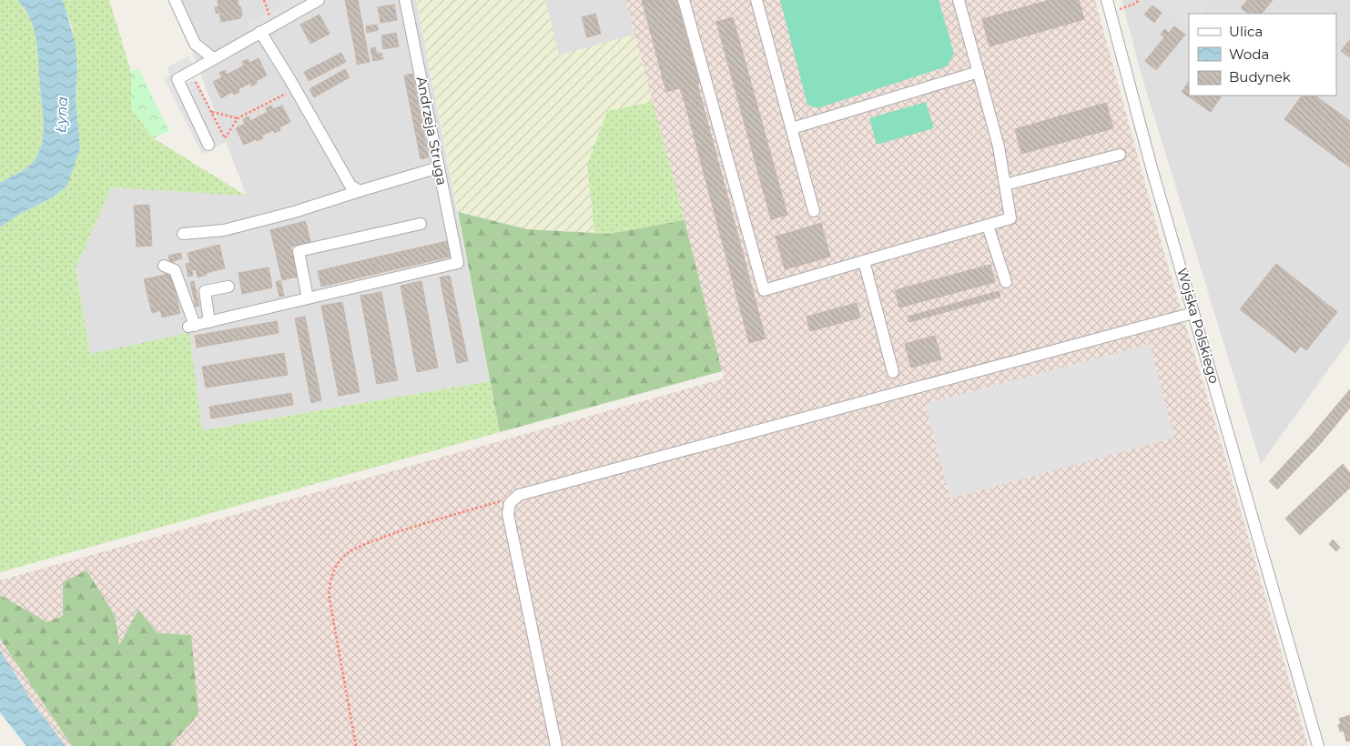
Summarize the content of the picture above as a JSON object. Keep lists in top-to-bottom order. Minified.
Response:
{"streets":{"street":["Andrzeja Struga","Wojska Polskiego"]},"water":["Łyna"],"legend":["Ulica","Woda","Budynek"]}
